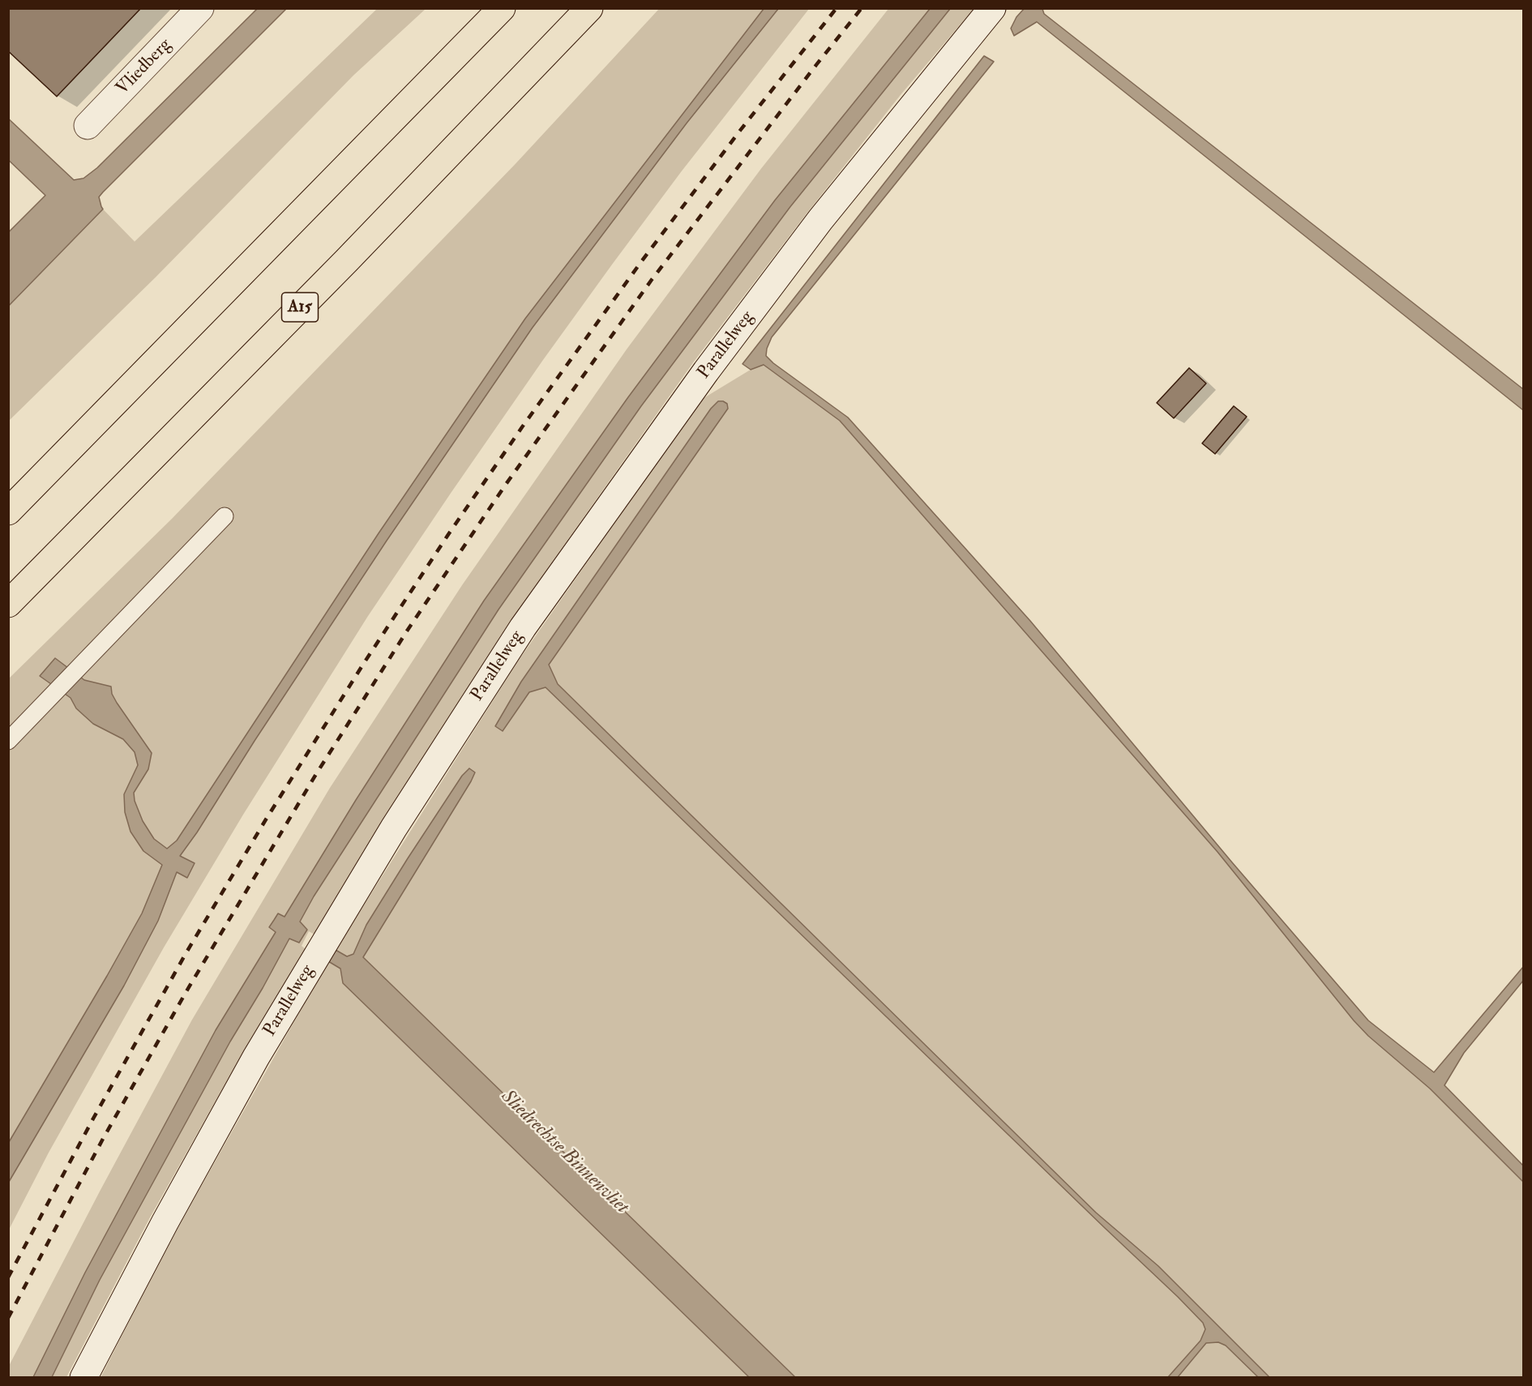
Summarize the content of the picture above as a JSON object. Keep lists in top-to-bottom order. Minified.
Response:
{"streets":{"highway":["A15"],"street":["Vliedberg","Parallelweg"]},"water":["Sliedrechtse Binnenvliet"]}
